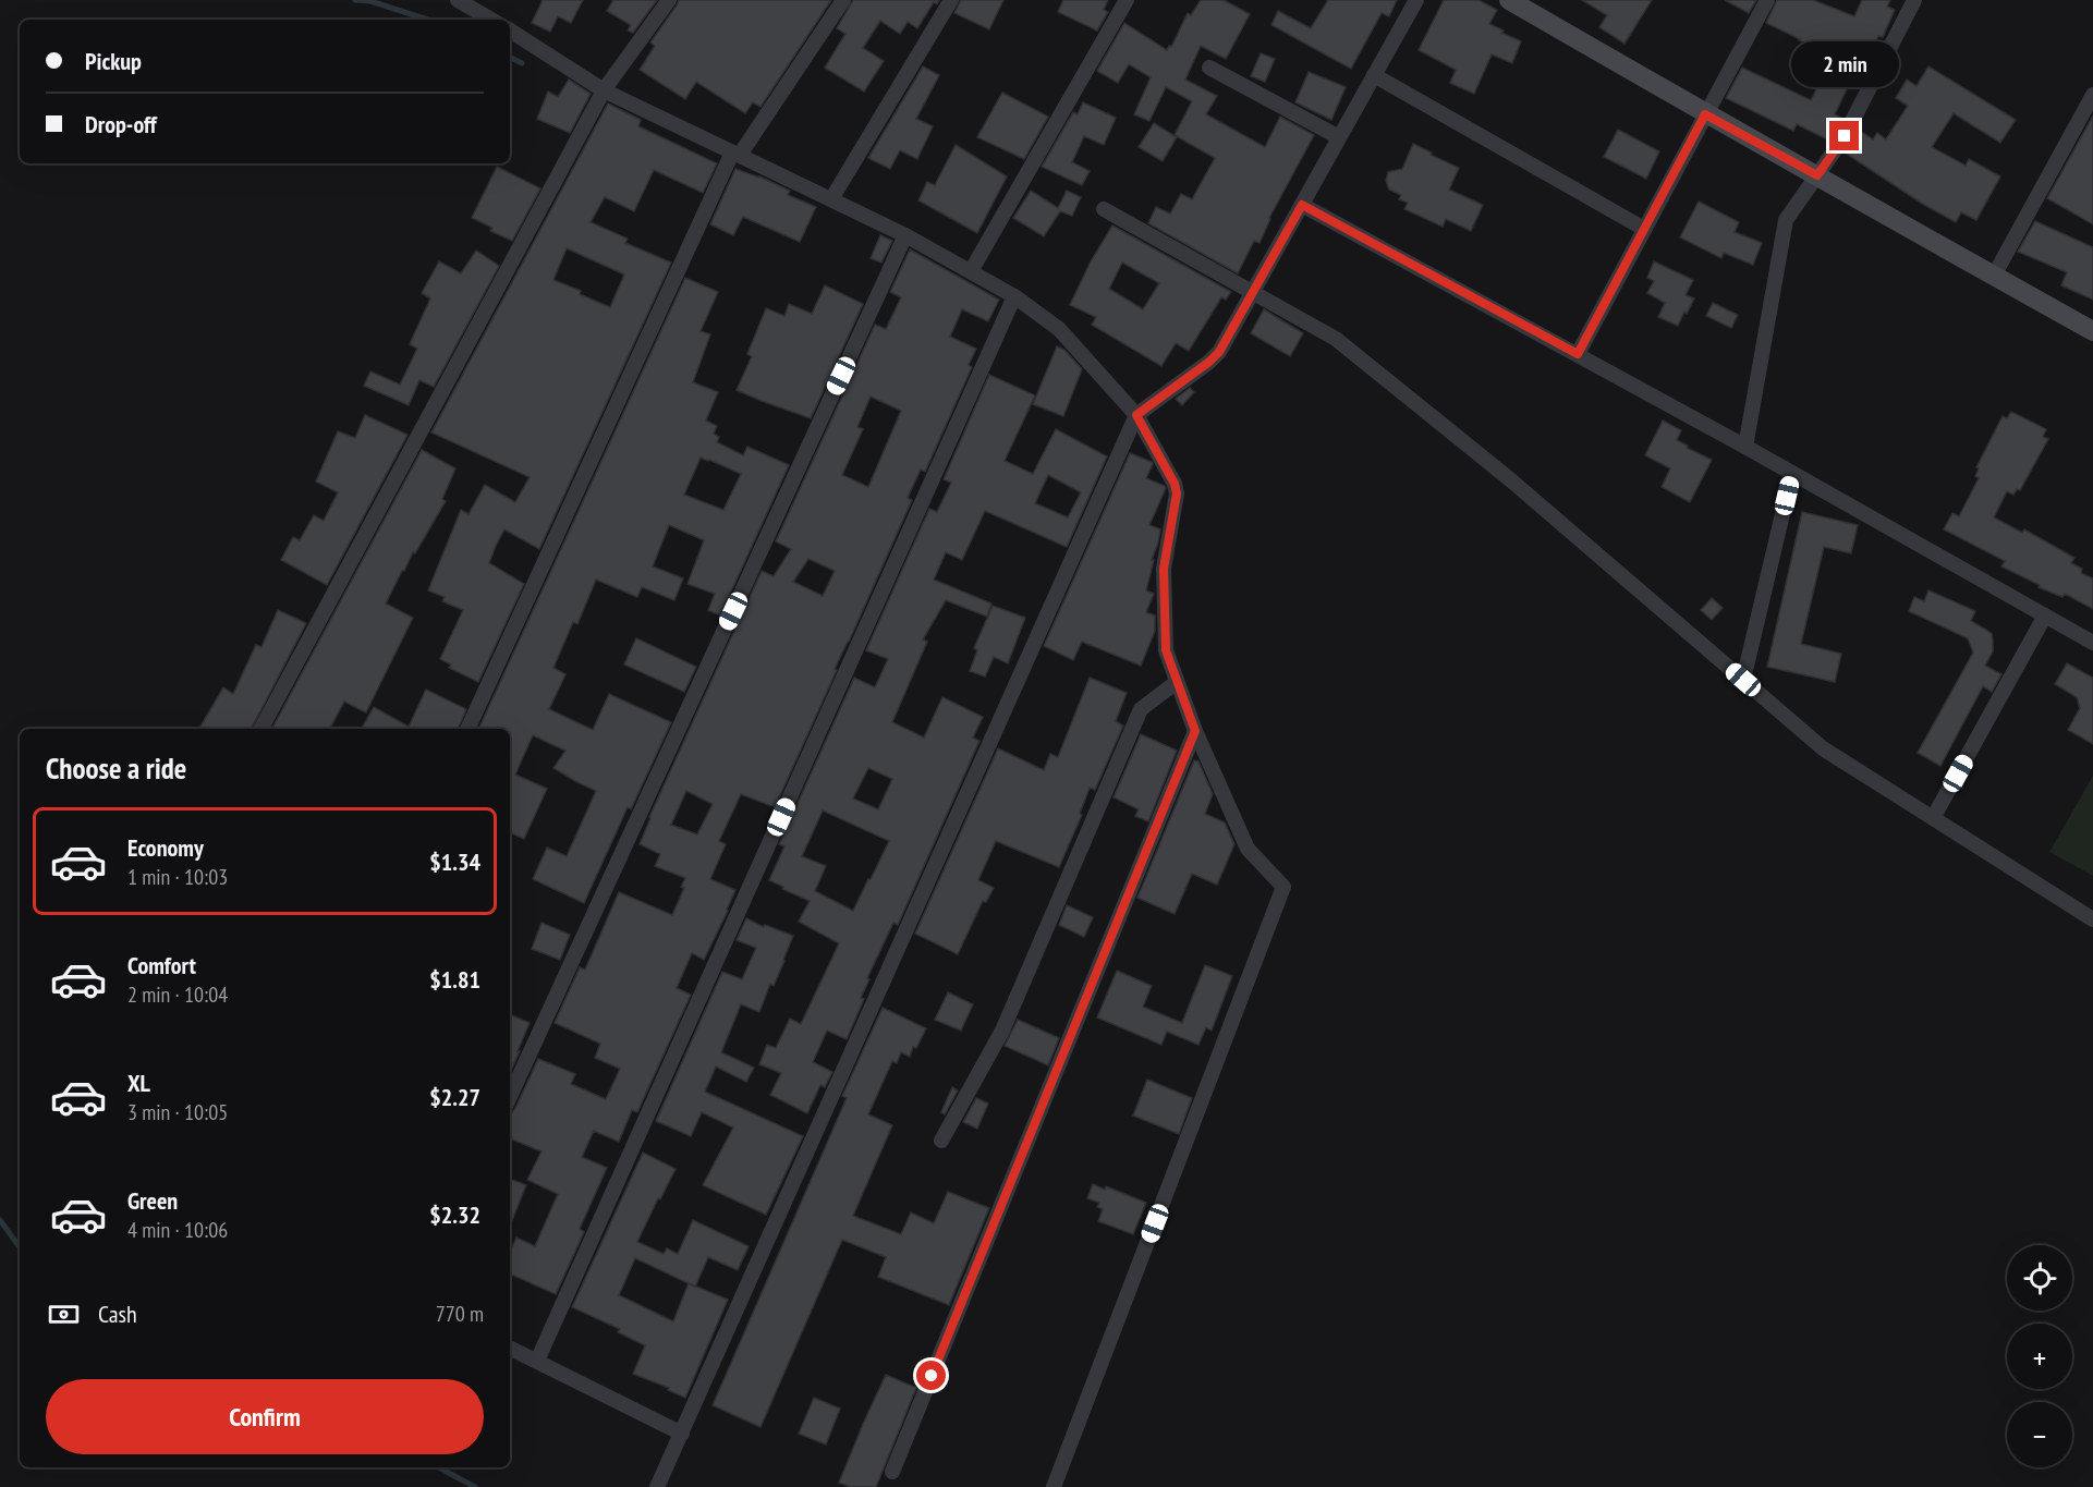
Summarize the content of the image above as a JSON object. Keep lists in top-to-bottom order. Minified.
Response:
{"page":{"banner":["Pickup","Drop-off"],"bubble":"2 min","heading":"Choose a ride","list":[{"name":"Economy","note":"1 min · 10:03","value":"$1.34"},{"name":"Comfort","note":"2 min · 10:04","value":"$1.81"},{"name":"XL","note":"3 min · 10:05","value":"$2.27"},{"name":"Green","note":"4 min · 10:06","value":"$2.32"}],"map_buttons":["+","−"],"pay":["Cash","770 m"],"buttons":"Confirm"}}
